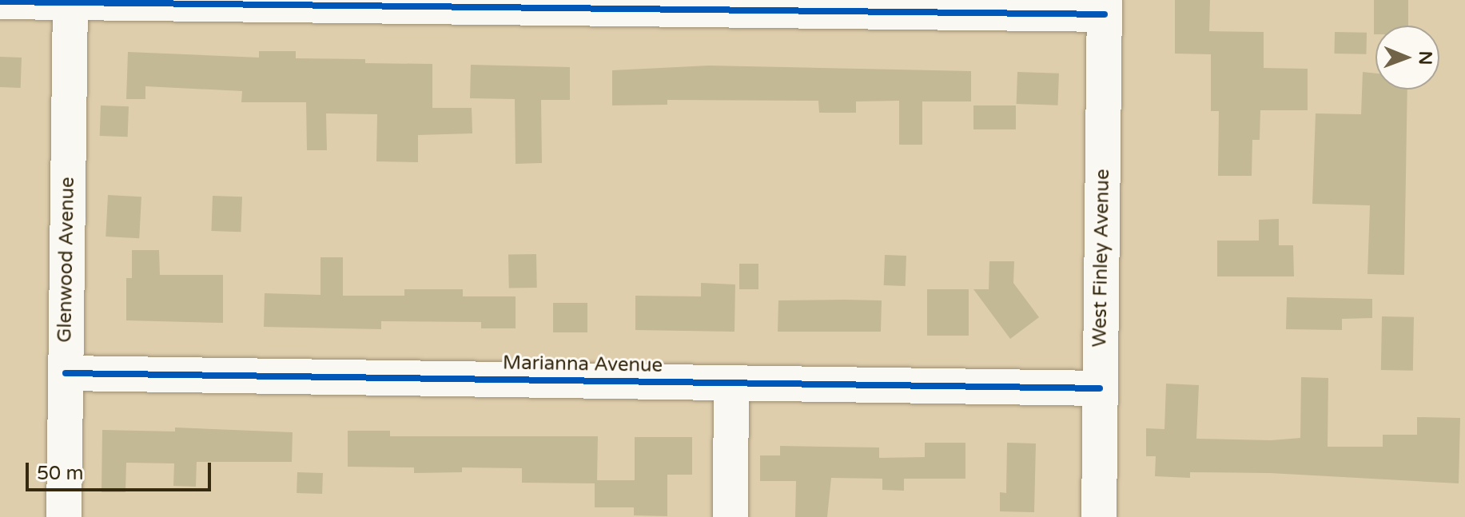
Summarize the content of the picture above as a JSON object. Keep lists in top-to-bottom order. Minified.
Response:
{"streets":{"street":["West Finley Avenue","Glenwood Avenue","Marianna Avenue"]},"crossings":[["West Finley Avenue","Marianna Avenue"],["Glenwood Avenue","Marianna Avenue"]],"scale_bar":"50 m","north":"right"}
